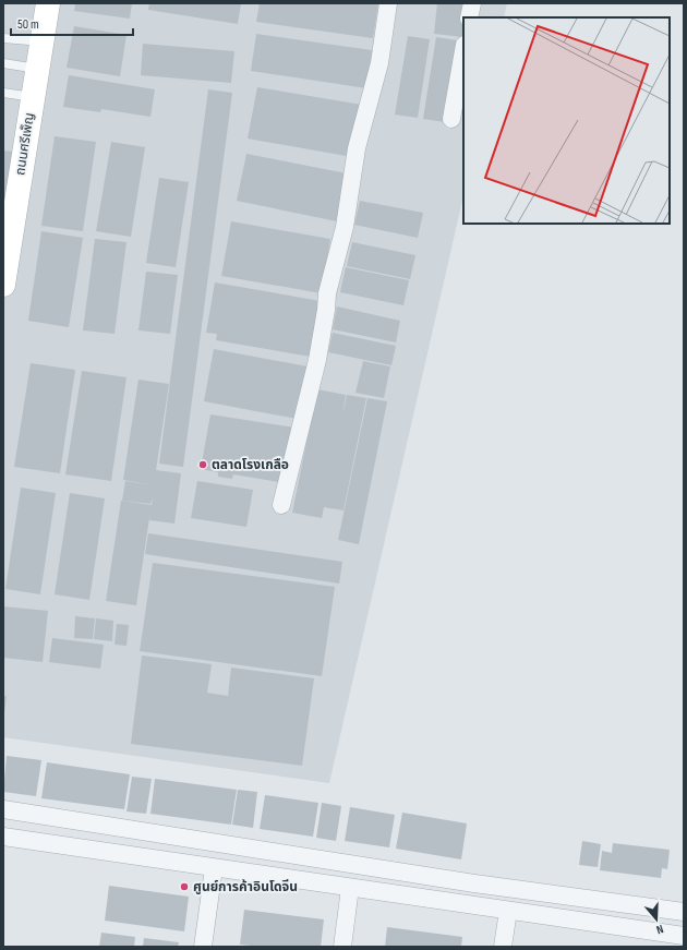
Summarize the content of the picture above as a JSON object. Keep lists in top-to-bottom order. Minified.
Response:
{"streets":{"main road":["ถนนศรีเพ็ญ"]},"places":["ตลาดโรงเกลือ","ศูนย์การค้าอินโดจีน"],"scale_bar":"50 m","north":"bottom"}
